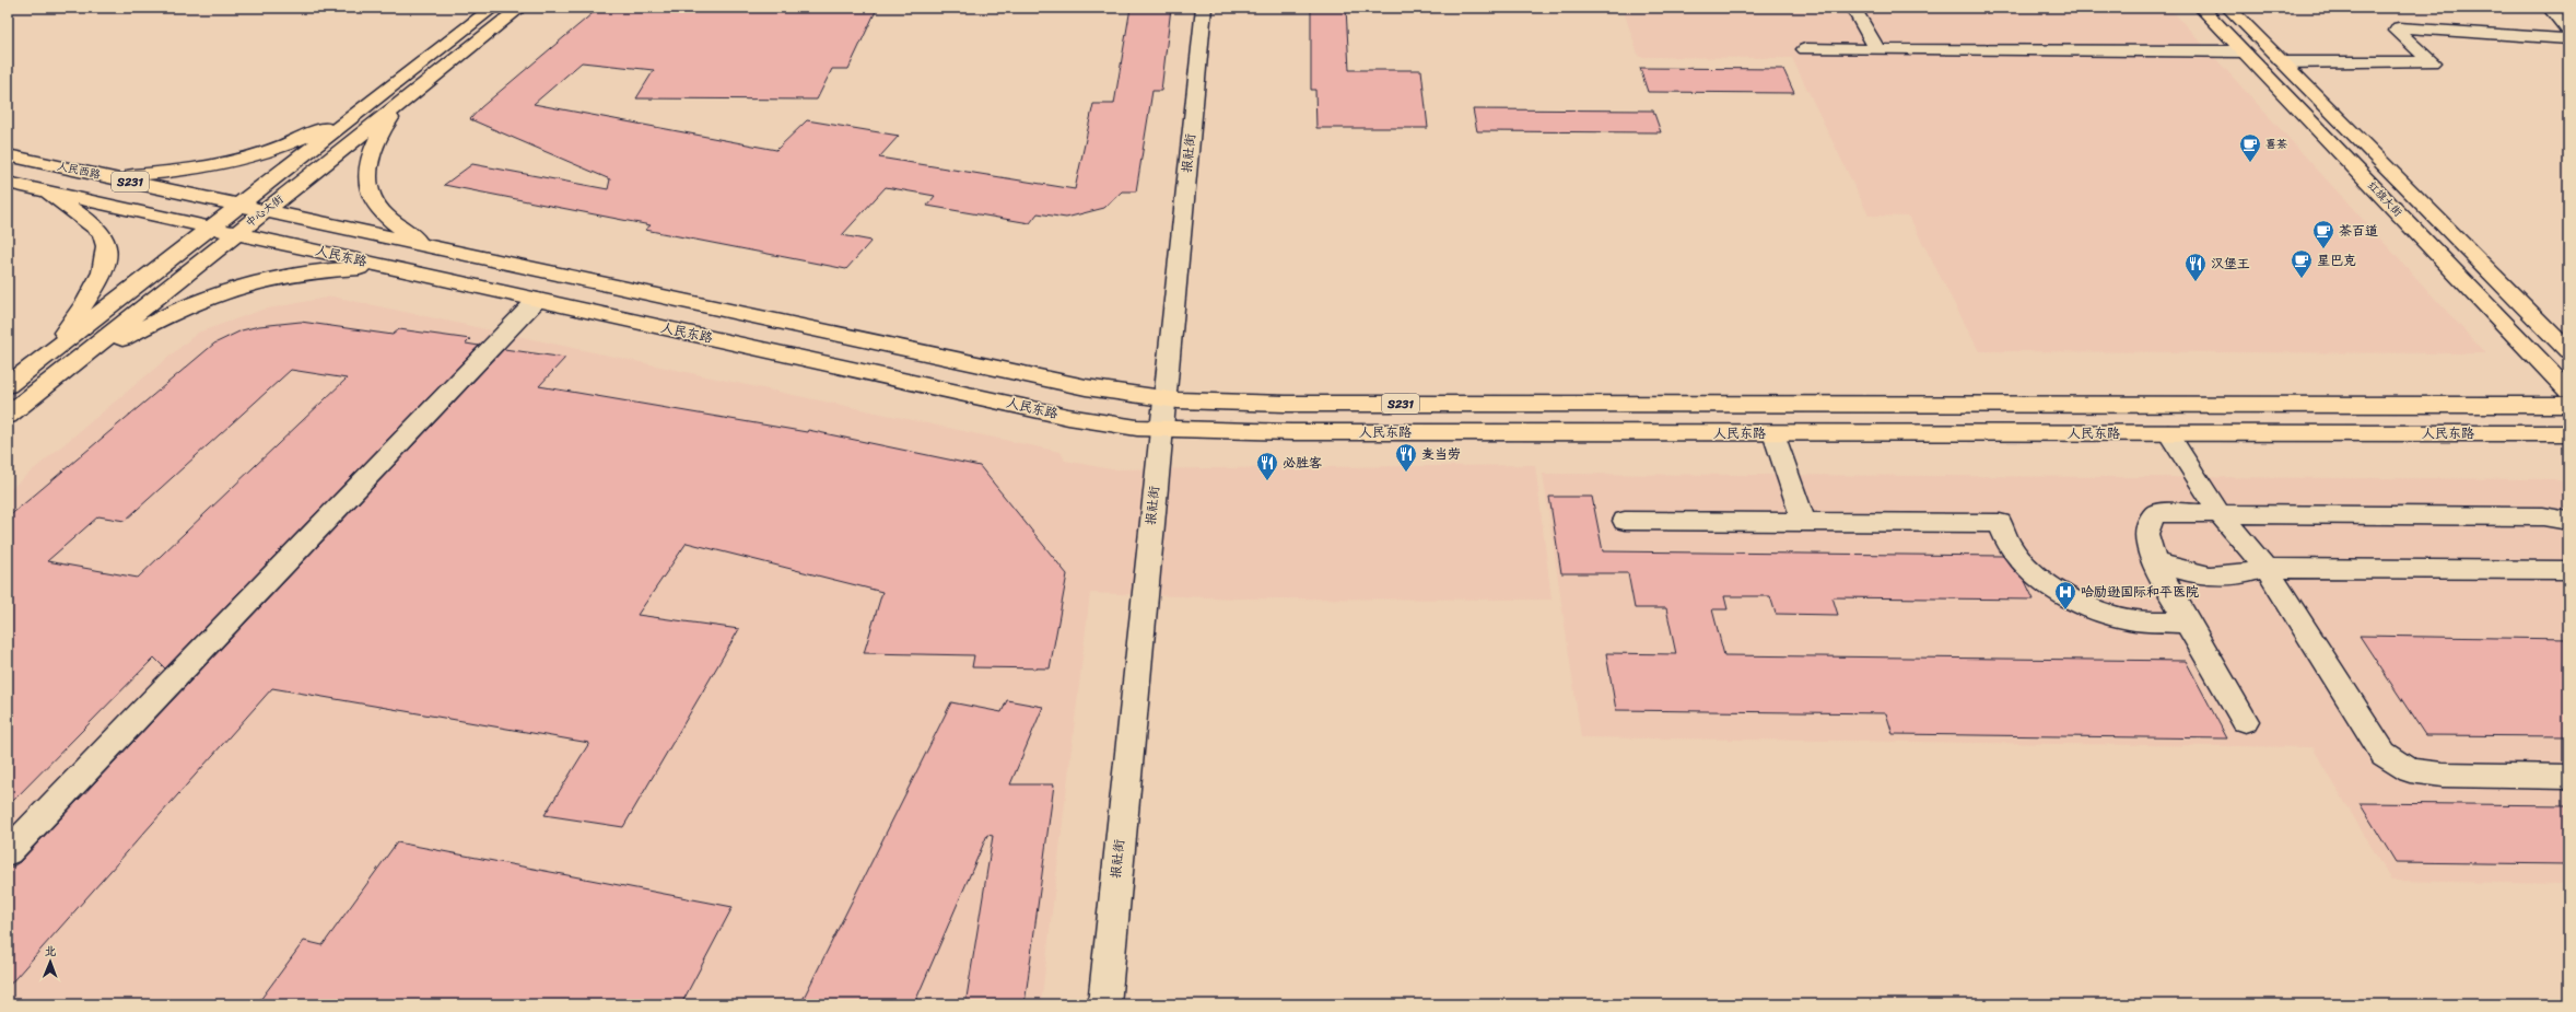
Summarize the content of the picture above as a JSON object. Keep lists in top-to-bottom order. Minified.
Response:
{"streets":{"main road":["人民西路","S231","红旗大街","中心大街","人民东路"],"street":["报社街"]},"crossings":[["报社街","S231"],["报社街","人民东路"],["人民西路","S231"],["人民西路","中心大街"],["S231","中心大街"],["S231","人民东路"],["中心大街","人民东路"]],"places":{"cafe":["喜茶","茶百道","星巴克"],"restaurant":["汉堡王","麦当劳","必胜客"],"hospital":["哈励逊国际和平医院"]},"north":"top"}
